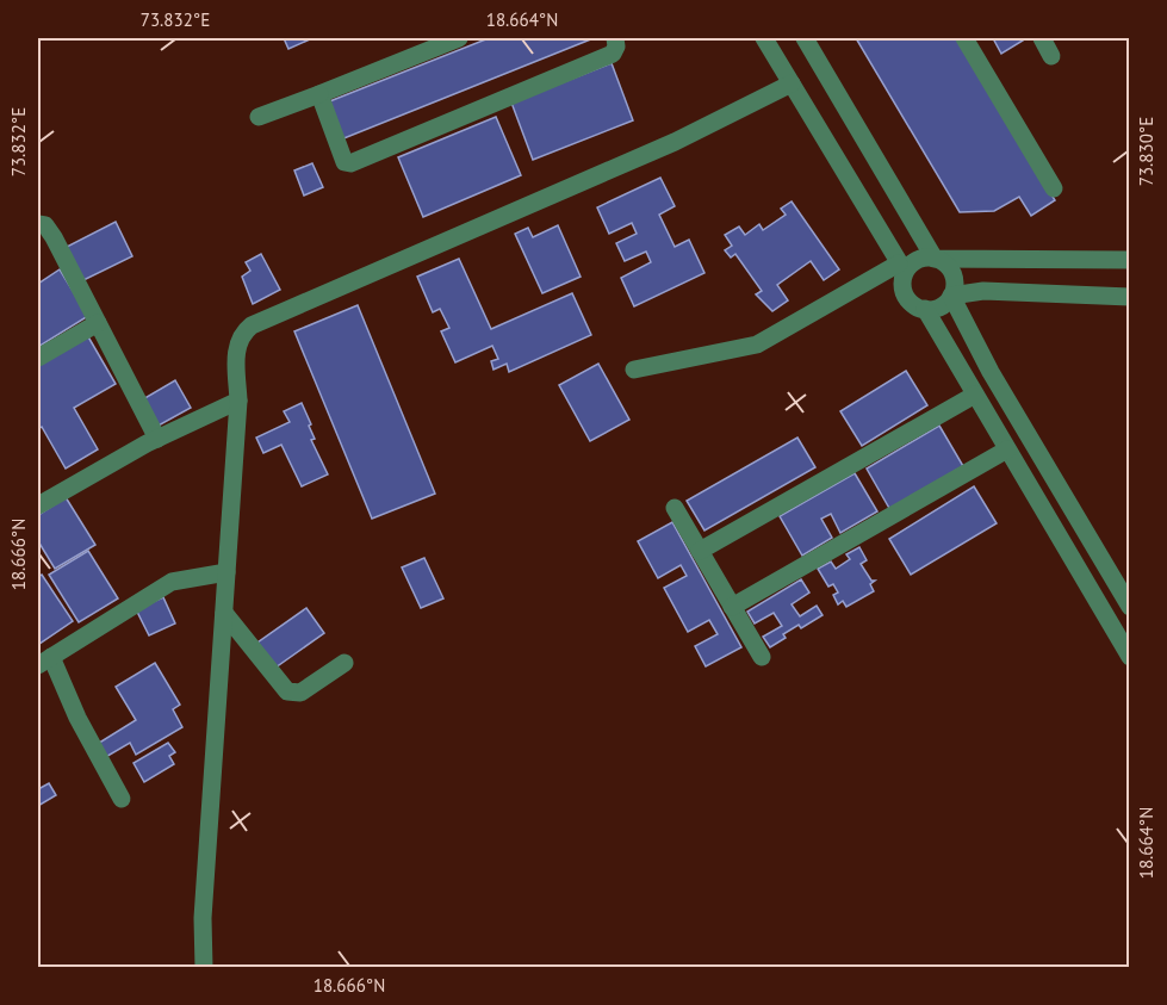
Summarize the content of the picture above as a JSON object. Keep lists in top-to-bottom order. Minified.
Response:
{"coordinates":["73.832°E","18.664°N","73.830°E","18.666°N"]}
